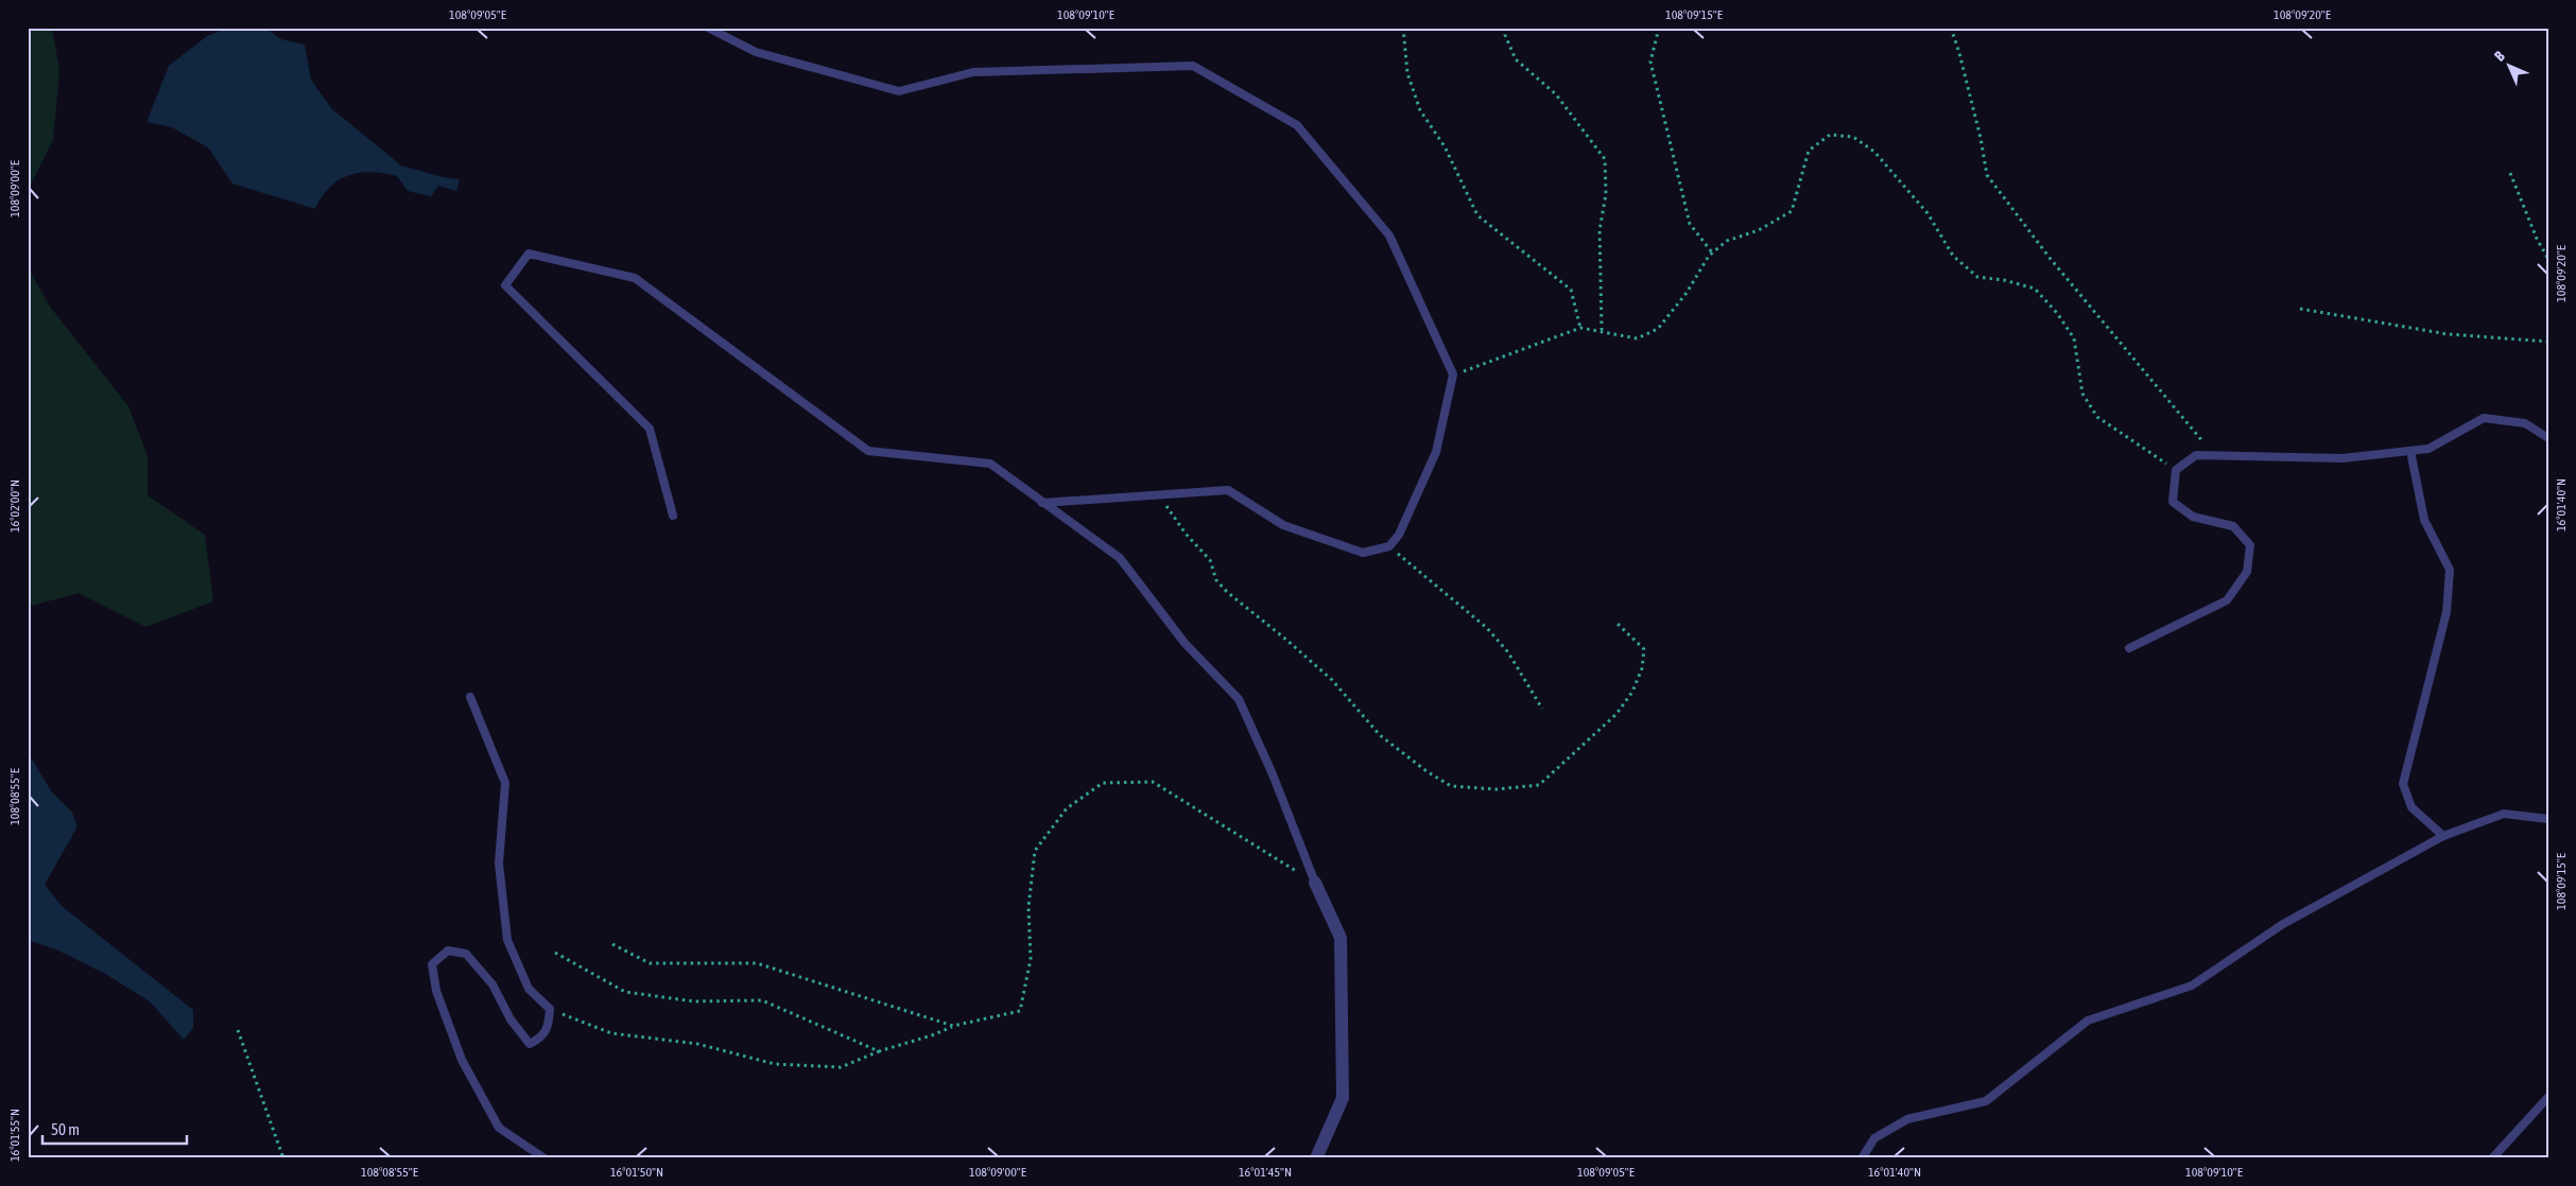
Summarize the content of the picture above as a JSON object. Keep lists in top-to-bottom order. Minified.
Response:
{"scale_bar":"50 m","north":"top left","coordinates":["108°09'05\"E","108°09'10\"E","108°09'15\"E","108°09'20\"E","108°09'00\"E","16°01'40\"N","16°02'00\"N","108°08'55\"E","16°01'55\"N","16°01'50\"N","16°01'45\"N"]}
